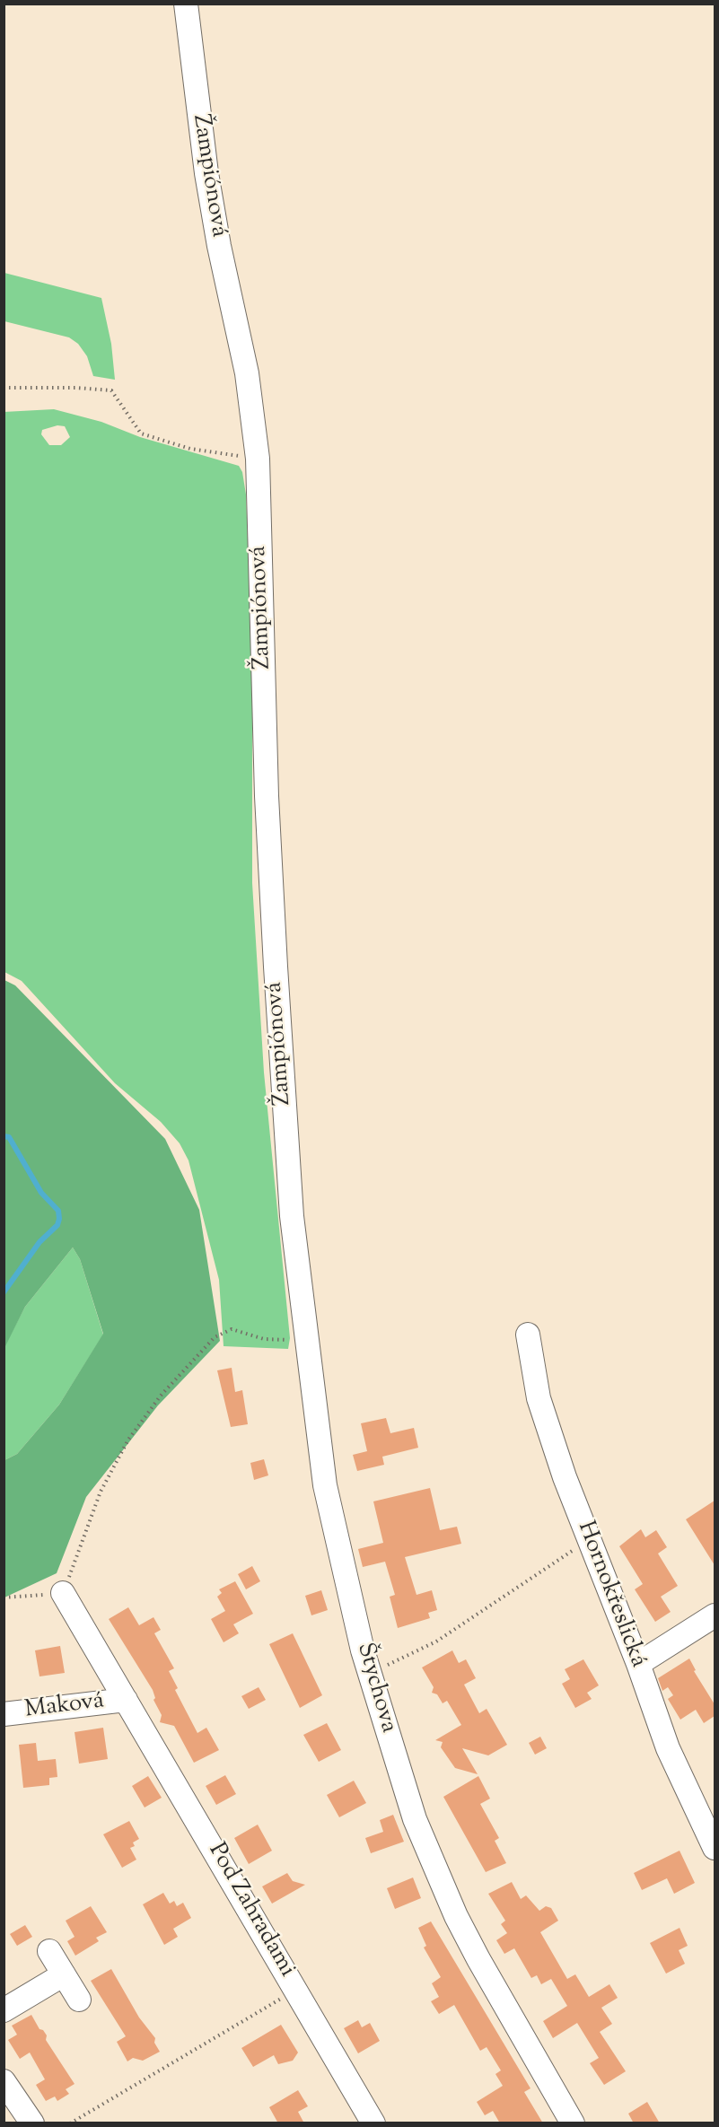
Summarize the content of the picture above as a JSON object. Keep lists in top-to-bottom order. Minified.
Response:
{"streets":{"street":["Žampiónová","Hornokřeslická","Štychova","Maková","Pod Zahradami"]},"crossings":[["Žampiónová","Štychova"],["Maková","Pod Zahradami"]]}
